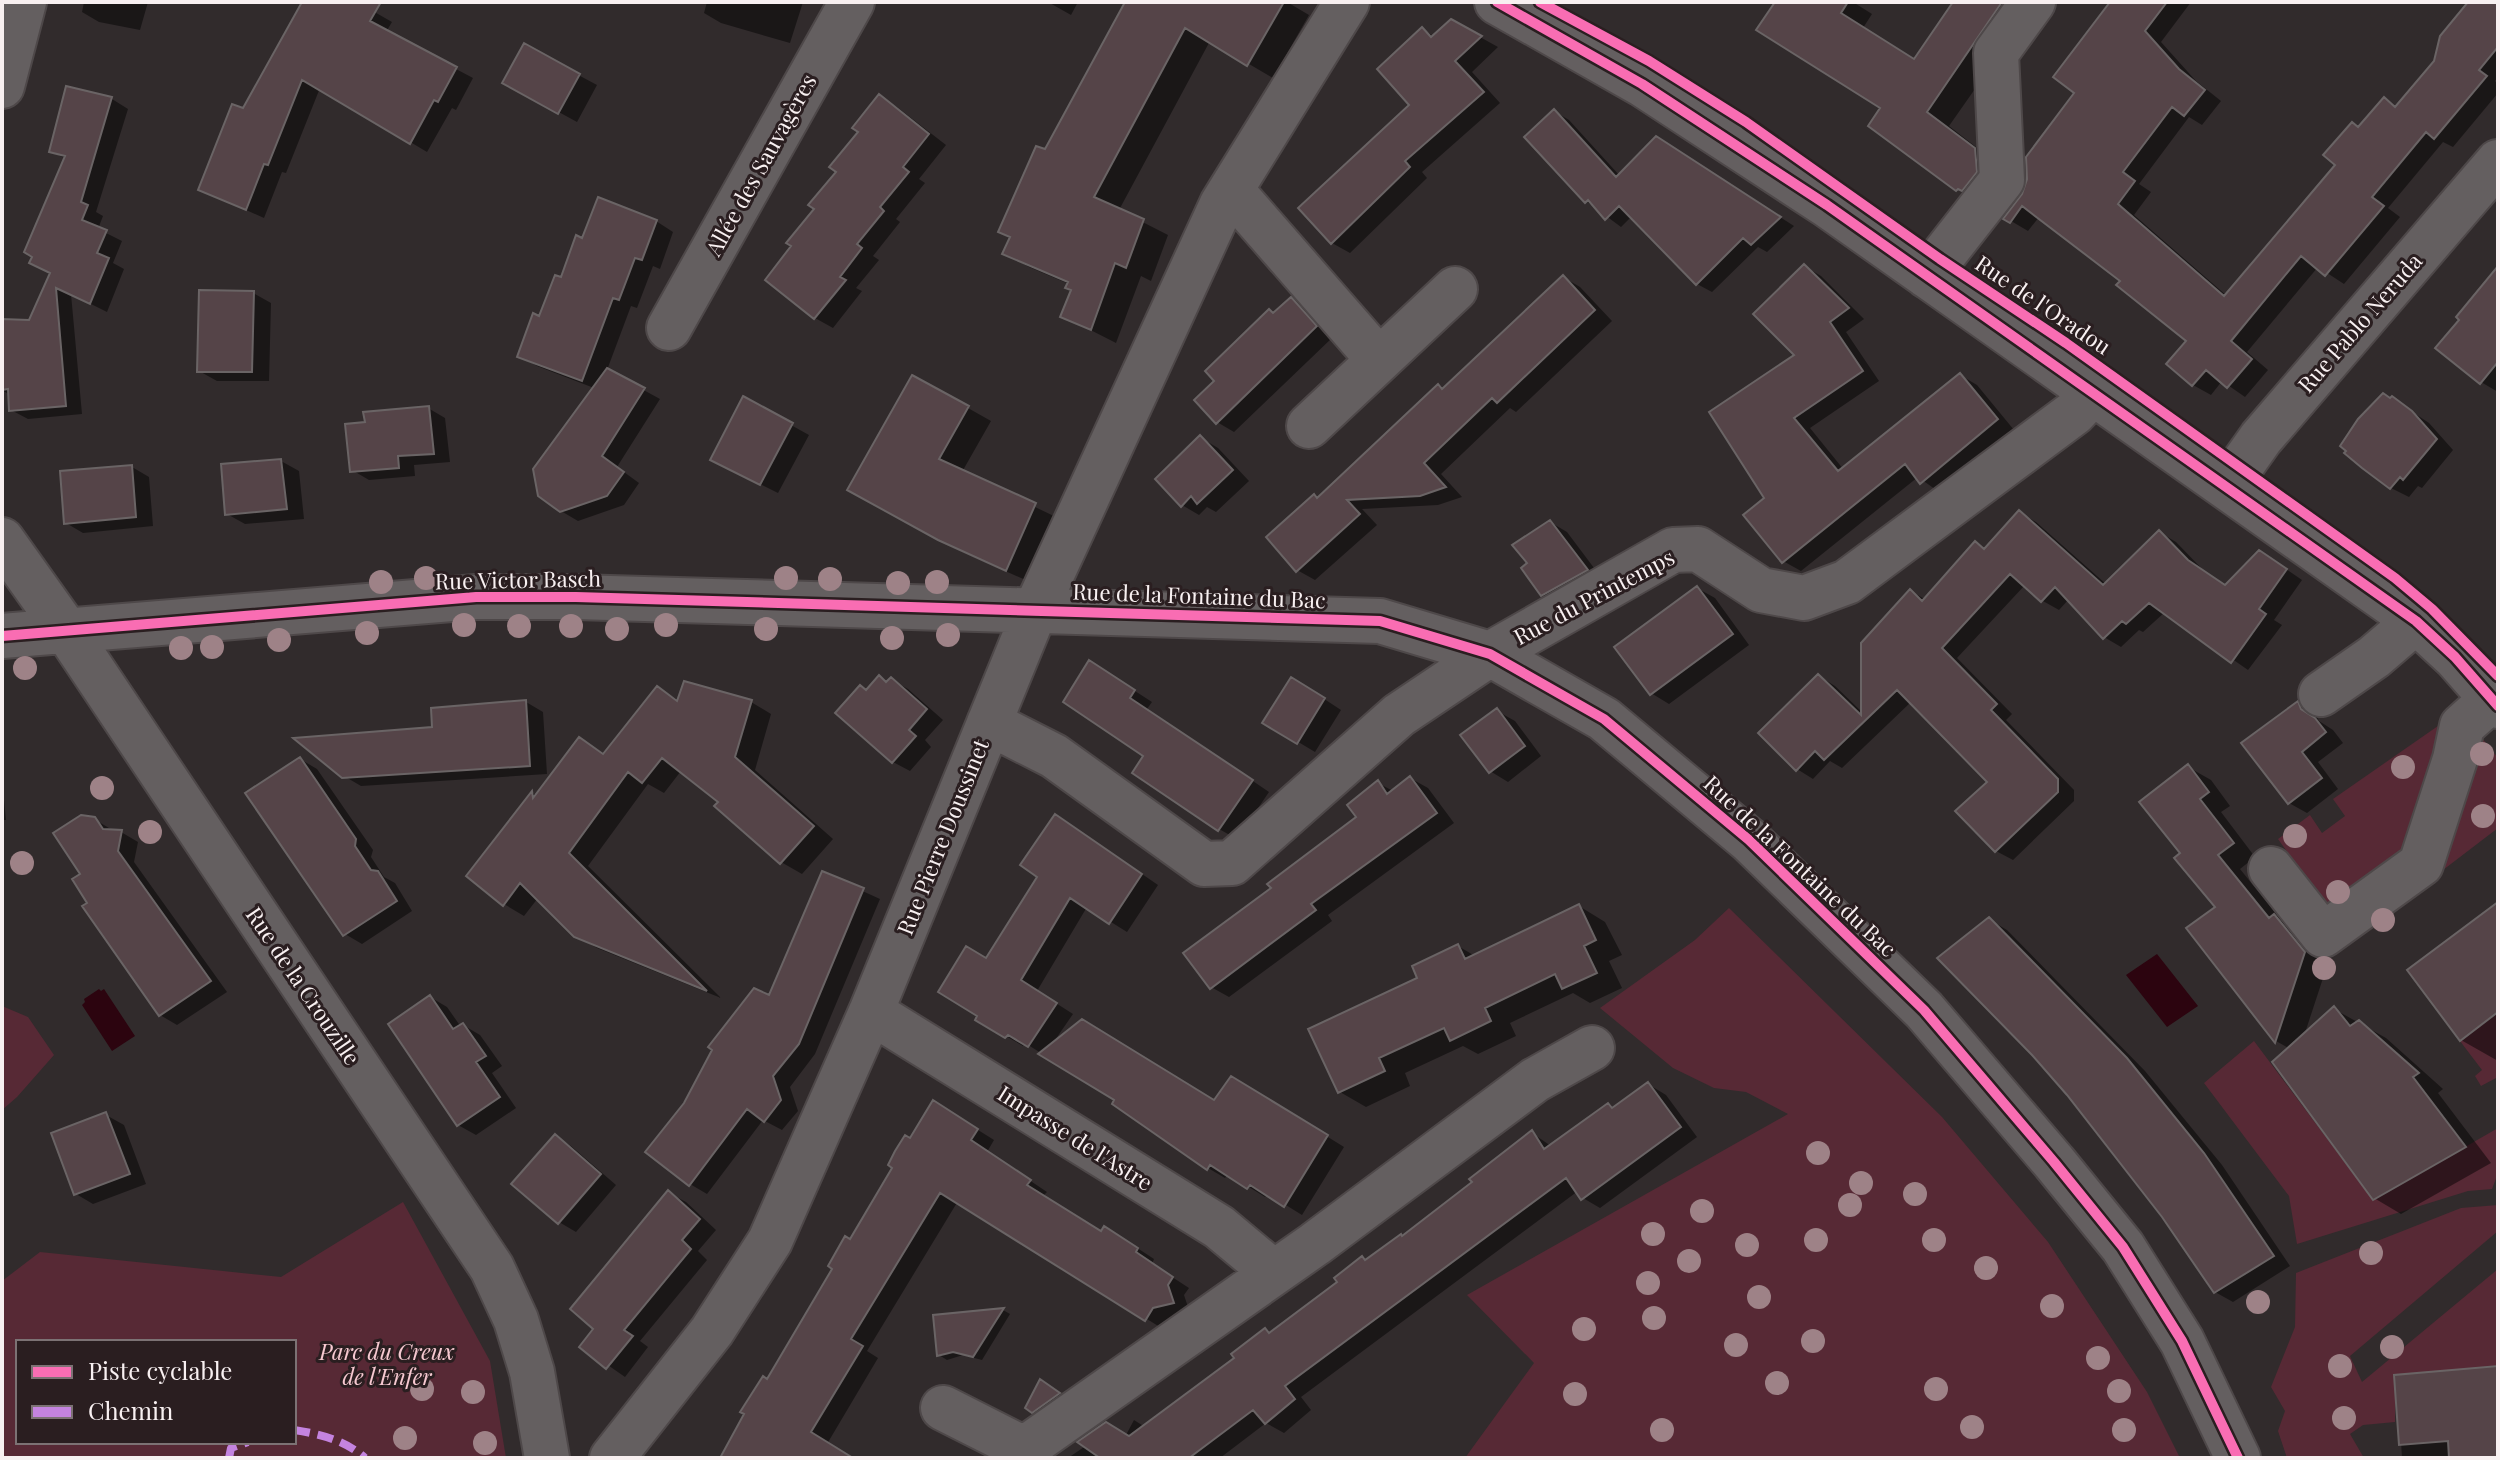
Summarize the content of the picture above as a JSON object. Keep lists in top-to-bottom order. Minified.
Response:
{"streets":{"street":["Allée des Sauvagères","Rue de l'Oradou","Rue Pablo Neruda","Rue Victor Basch","Rue de la Fontaine du Bac","Rue du Printemps","Rue Pierre Doussinet","Rue de la Crouzille","Impasse de l'Astre"]},"crossings":[["Rue de l'Oradou","Rue Pablo Neruda"],["Rue de l'Oradou","Rue du Printemps"],["Rue Victor Basch","Rue de la Fontaine du Bac"],["Rue Victor Basch","Rue Pierre Doussinet"],["Rue Victor Basch","Rue de la Crouzille"],["Rue de la Fontaine du Bac","Rue du Printemps"],["Rue de la Fontaine du Bac","Rue Pierre Doussinet"],["Rue du Printemps","Rue Pierre Doussinet"],["Rue Pierre Doussinet","Impasse de l'Astre"]],"parks":["Parc du Creux de l'Enfer"],"legend":["Piste cyclable","Chemin"]}
